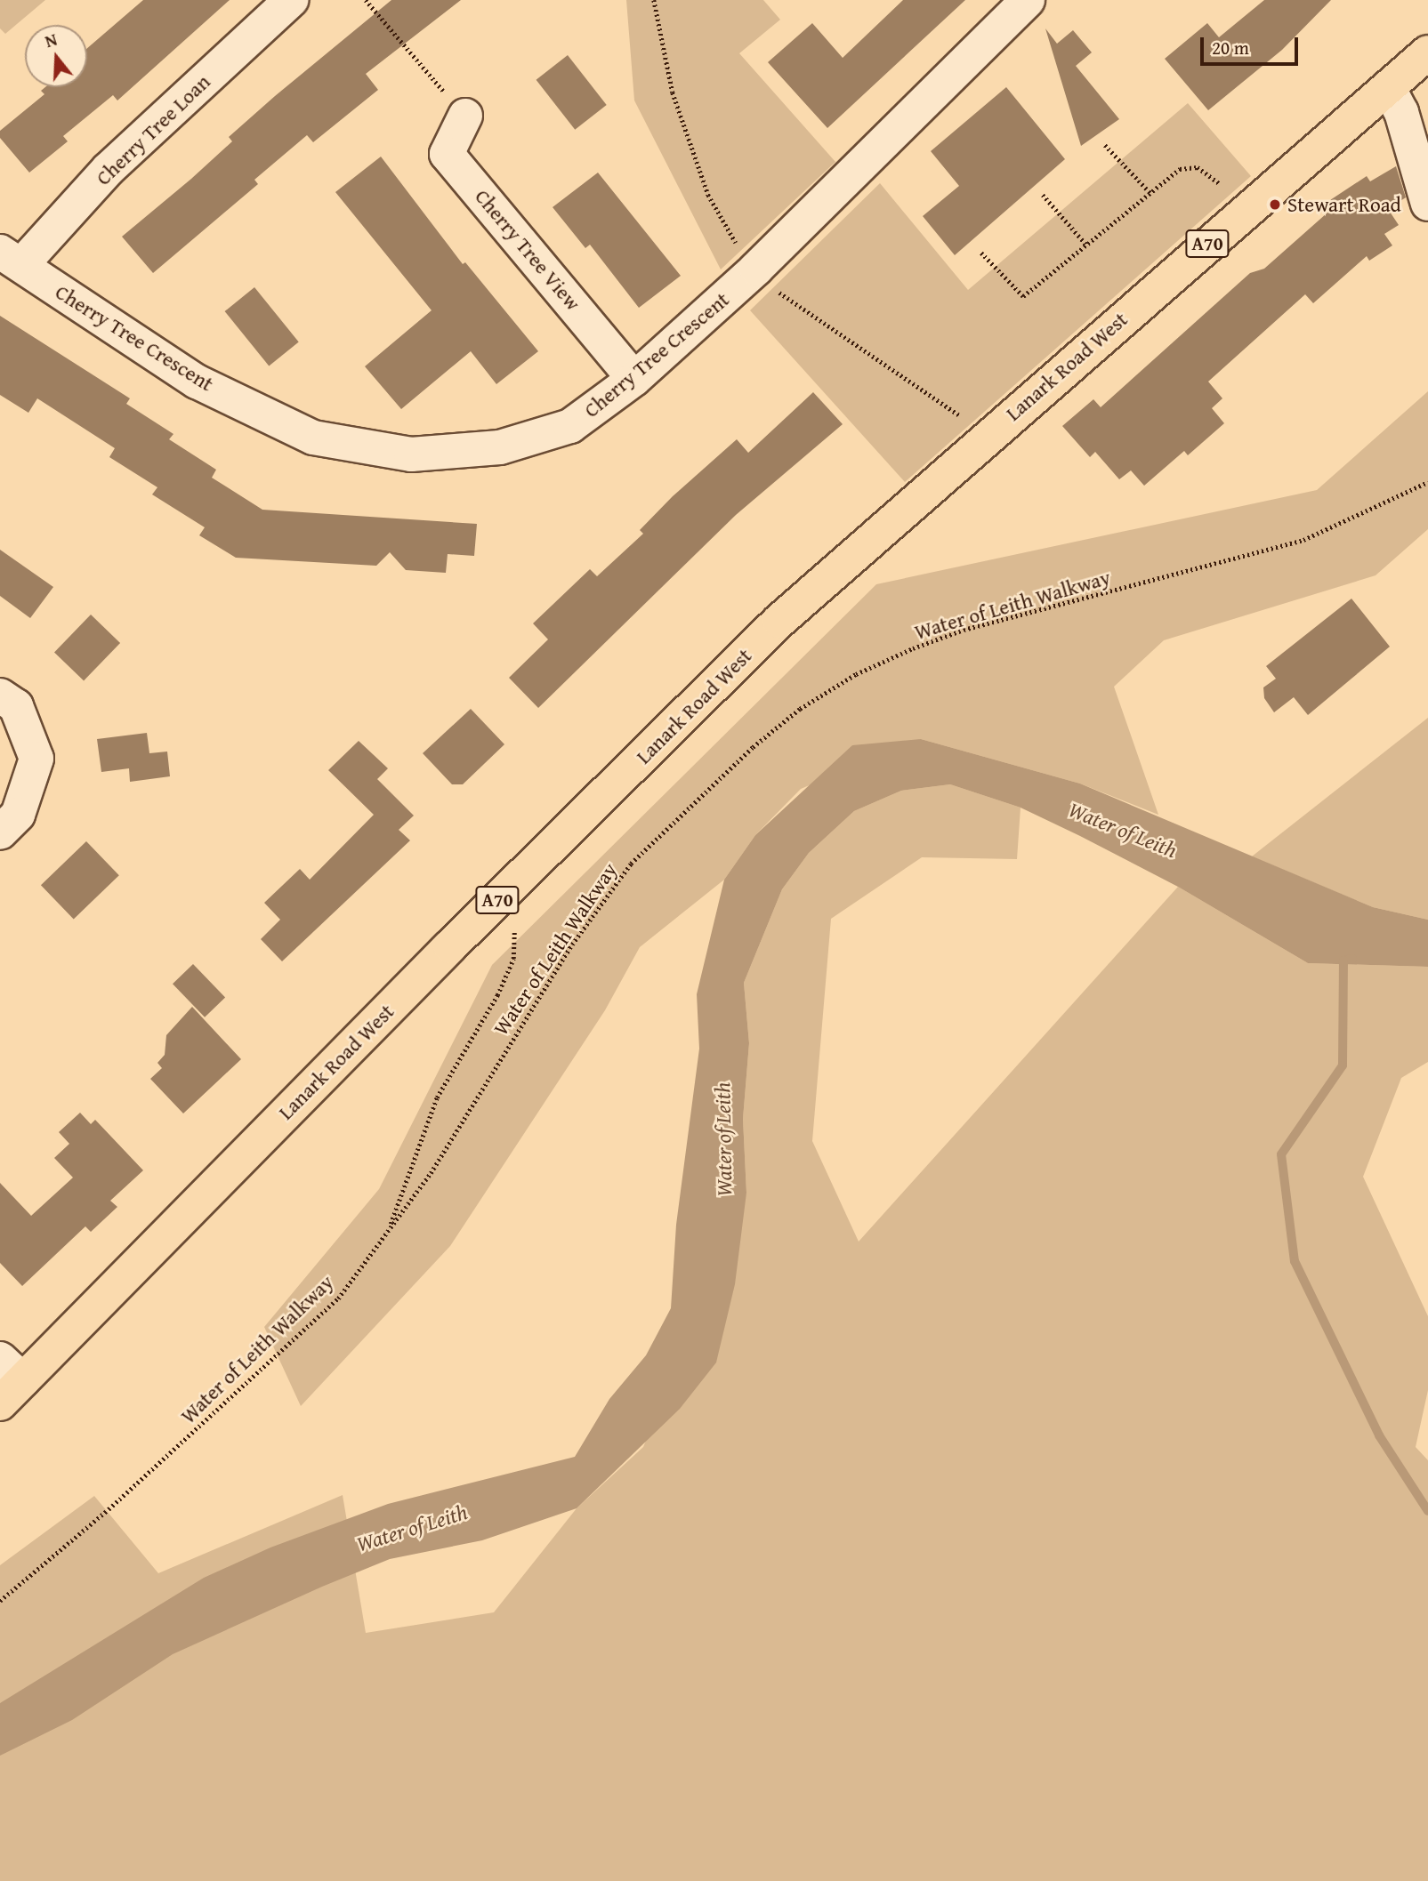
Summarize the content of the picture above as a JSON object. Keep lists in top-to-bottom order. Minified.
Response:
{"streets":{"main road":["A70","Lanark Road West"],"street":["Cherry Tree Loan","Cherry Tree View","Cherry Tree Crescent"],"path":["Water of Leith Walkway"]},"crossings":[["Cherry Tree Loan","Cherry Tree Crescent"],["Cherry Tree View","Cherry Tree Crescent"]],"water":["Water of Leith"],"places":["Stewart Road"],"scale_bar":"20 m","north":"top"}
